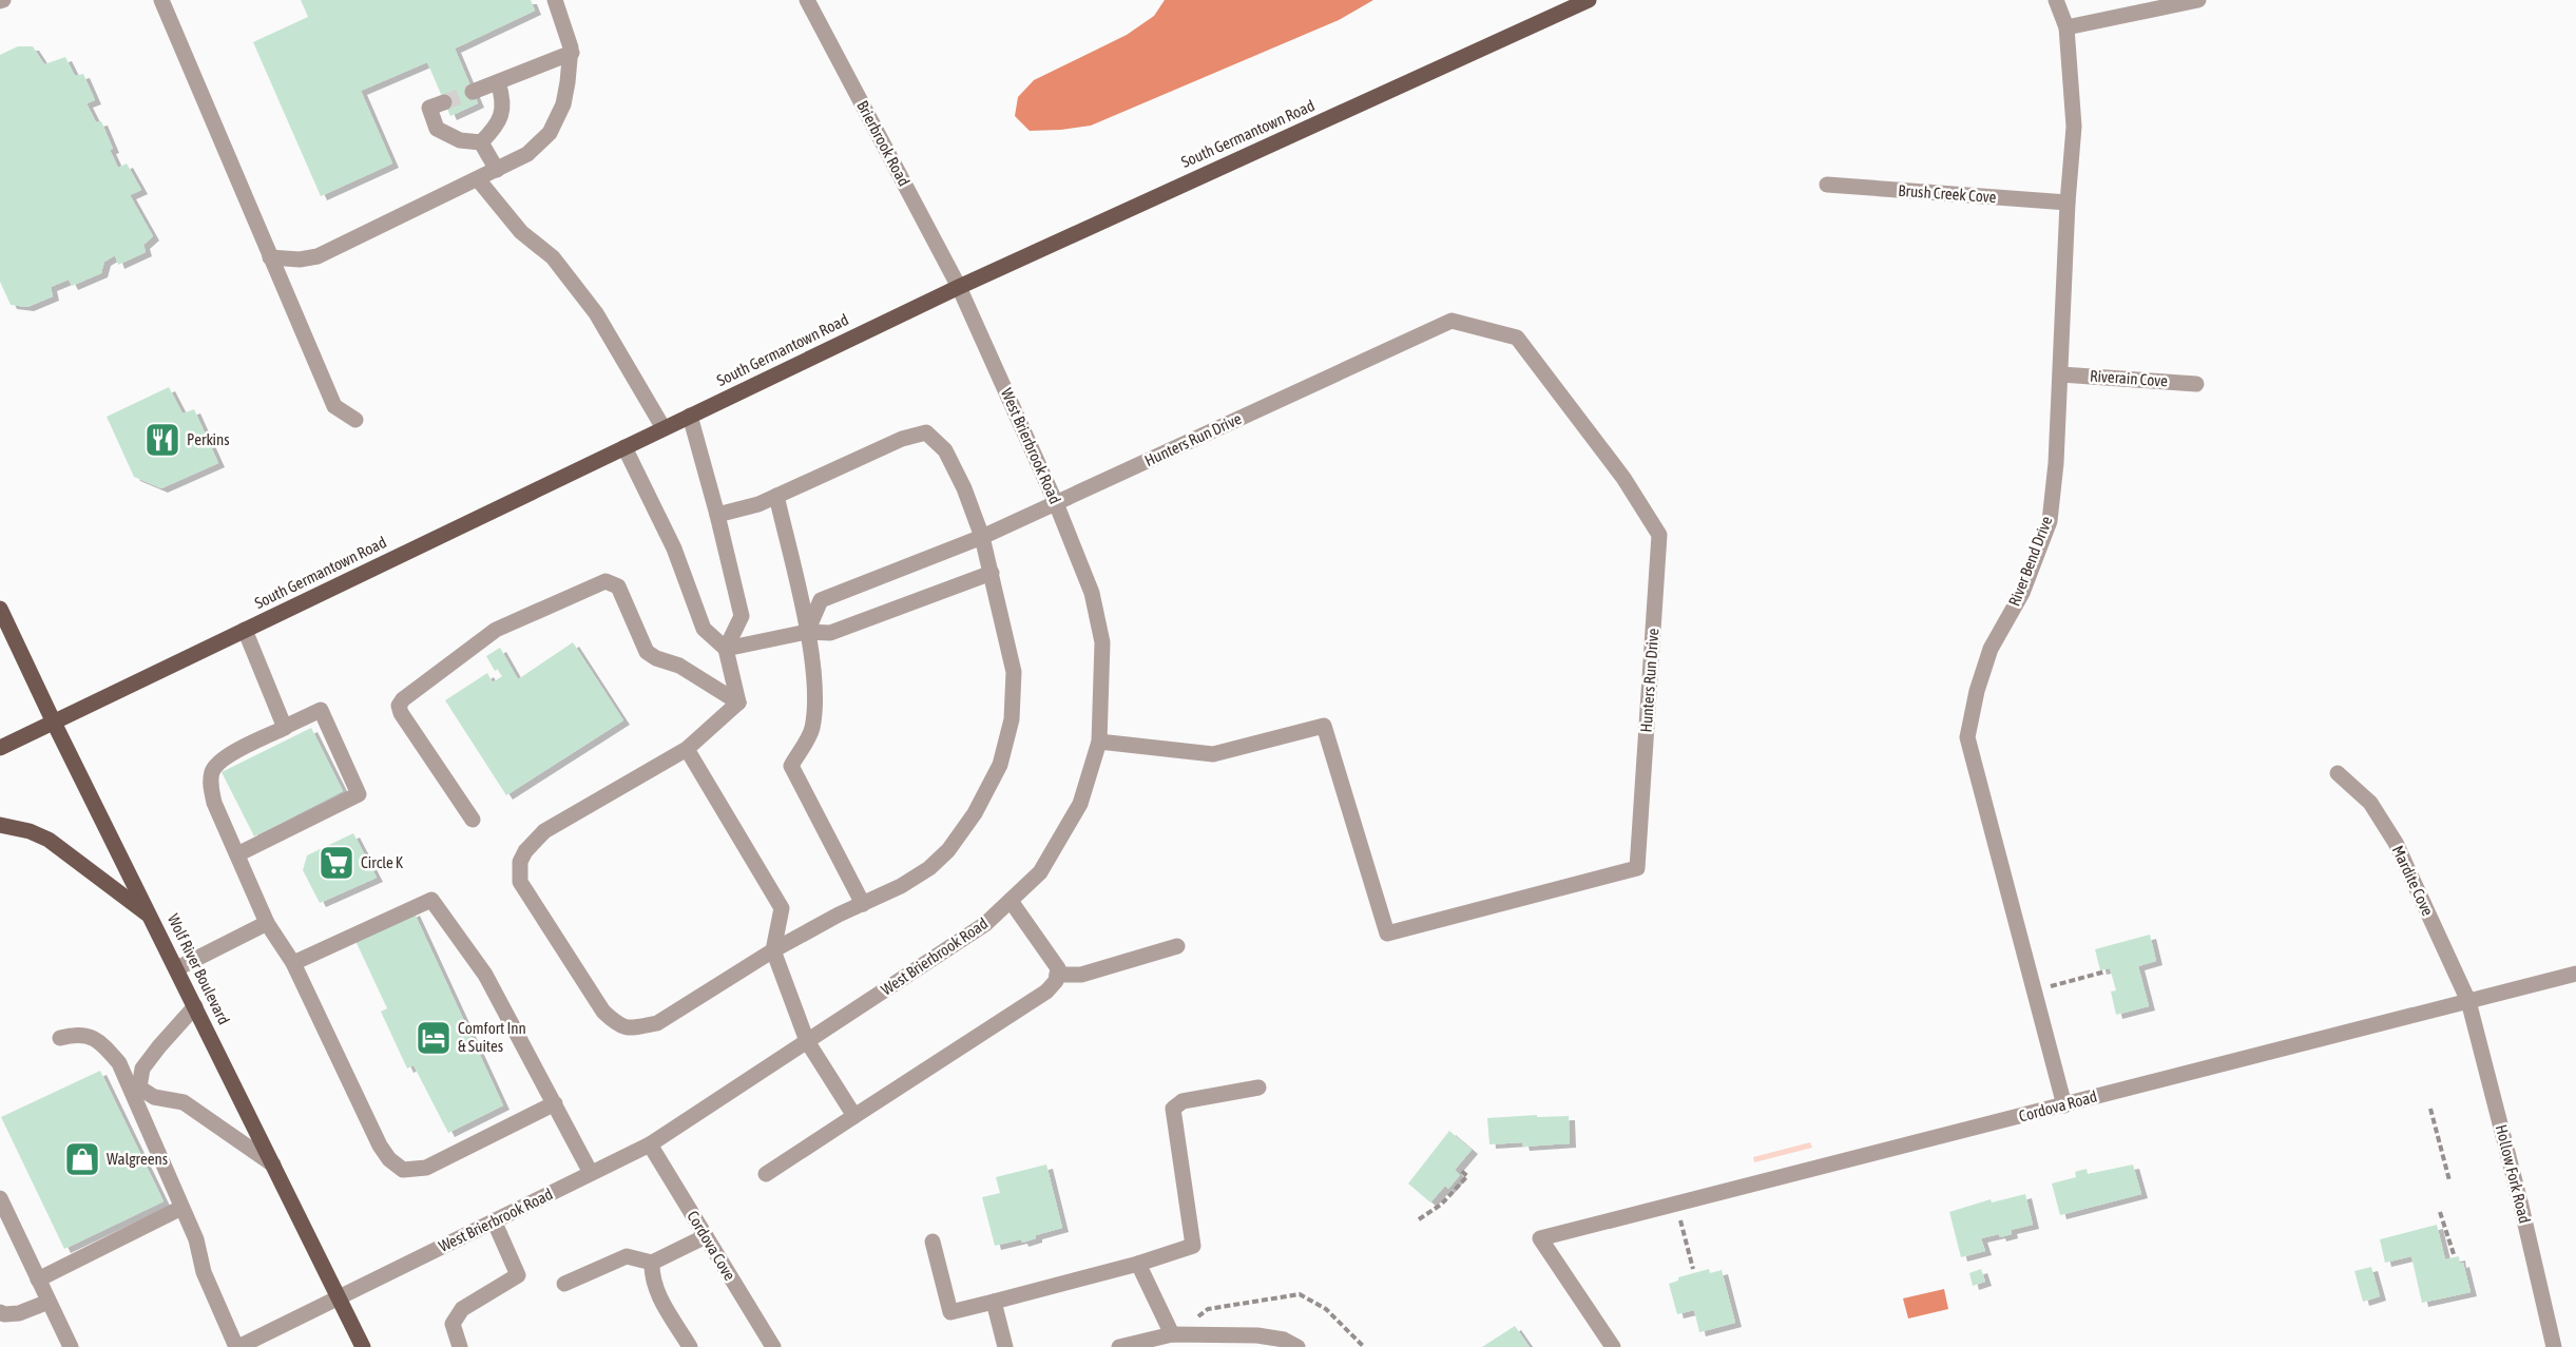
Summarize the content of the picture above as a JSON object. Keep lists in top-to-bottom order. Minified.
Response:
{"streets":{"main road":["South Germantown Road","Wolf River Boulevard"],"street":["Brierbrook Road","Brush Creek Cove","Riverain Cove","Hunters Run Drive","West Brierbrook Road","River Bend Drive","Mardite Cove","Cordova Road","Hollow Fork Road","Cordova Cove"]},"crossings":[["South Germantown Road","Brierbrook Road"],["South Germantown Road","West Brierbrook Road"],["South Germantown Road","Wolf River Boulevard"],["Brierbrook Road","West Brierbrook Road"],["Brush Creek Cove","River Bend Drive"],["Riverain Cove","River Bend Drive"],["Hunters Run Drive","West Brierbrook Road"],["West Brierbrook Road","Wolf River Boulevard"],["West Brierbrook Road","Cordova Cove"],["River Bend Drive","Cordova Road"],["Mardite Cove","Cordova Road"],["Mardite Cove","Hollow Fork Road"],["Cordova Road","Hollow Fork Road"]],"places":{"restaurant":["Perkins"],"supermarket":["Circle K"],"hotel":["Comfort Inn & Suites"],"shop":["Walgreens"]}}
